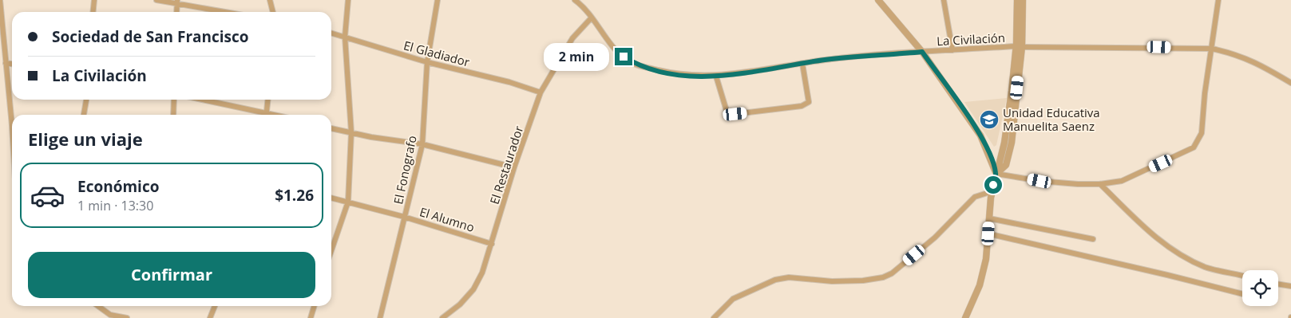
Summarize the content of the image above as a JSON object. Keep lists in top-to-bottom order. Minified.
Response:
{"streets":{"street":["La Civilación","El Gladiador","El Restaurador","El Fonografo","El Alumno"]},"crossings":[["La Civilación","El Restaurador"],["El Gladiador","El Restaurador"],["El Gladiador","El Fonografo"],["El Restaurador","El Alumno"],["El Fonografo","El Alumno"]],"places":{"school or university":["Unidad Educativa Manuelita Saenz"]},"page":{"banner":["Sociedad de San Francisco","La Civilación"],"bubble":"2 min","heading":"Elige un viaje","list":[{"name":"Económico","note":"1 min · 13:30","value":"$1.26"}],"buttons":"Confirmar"}}
